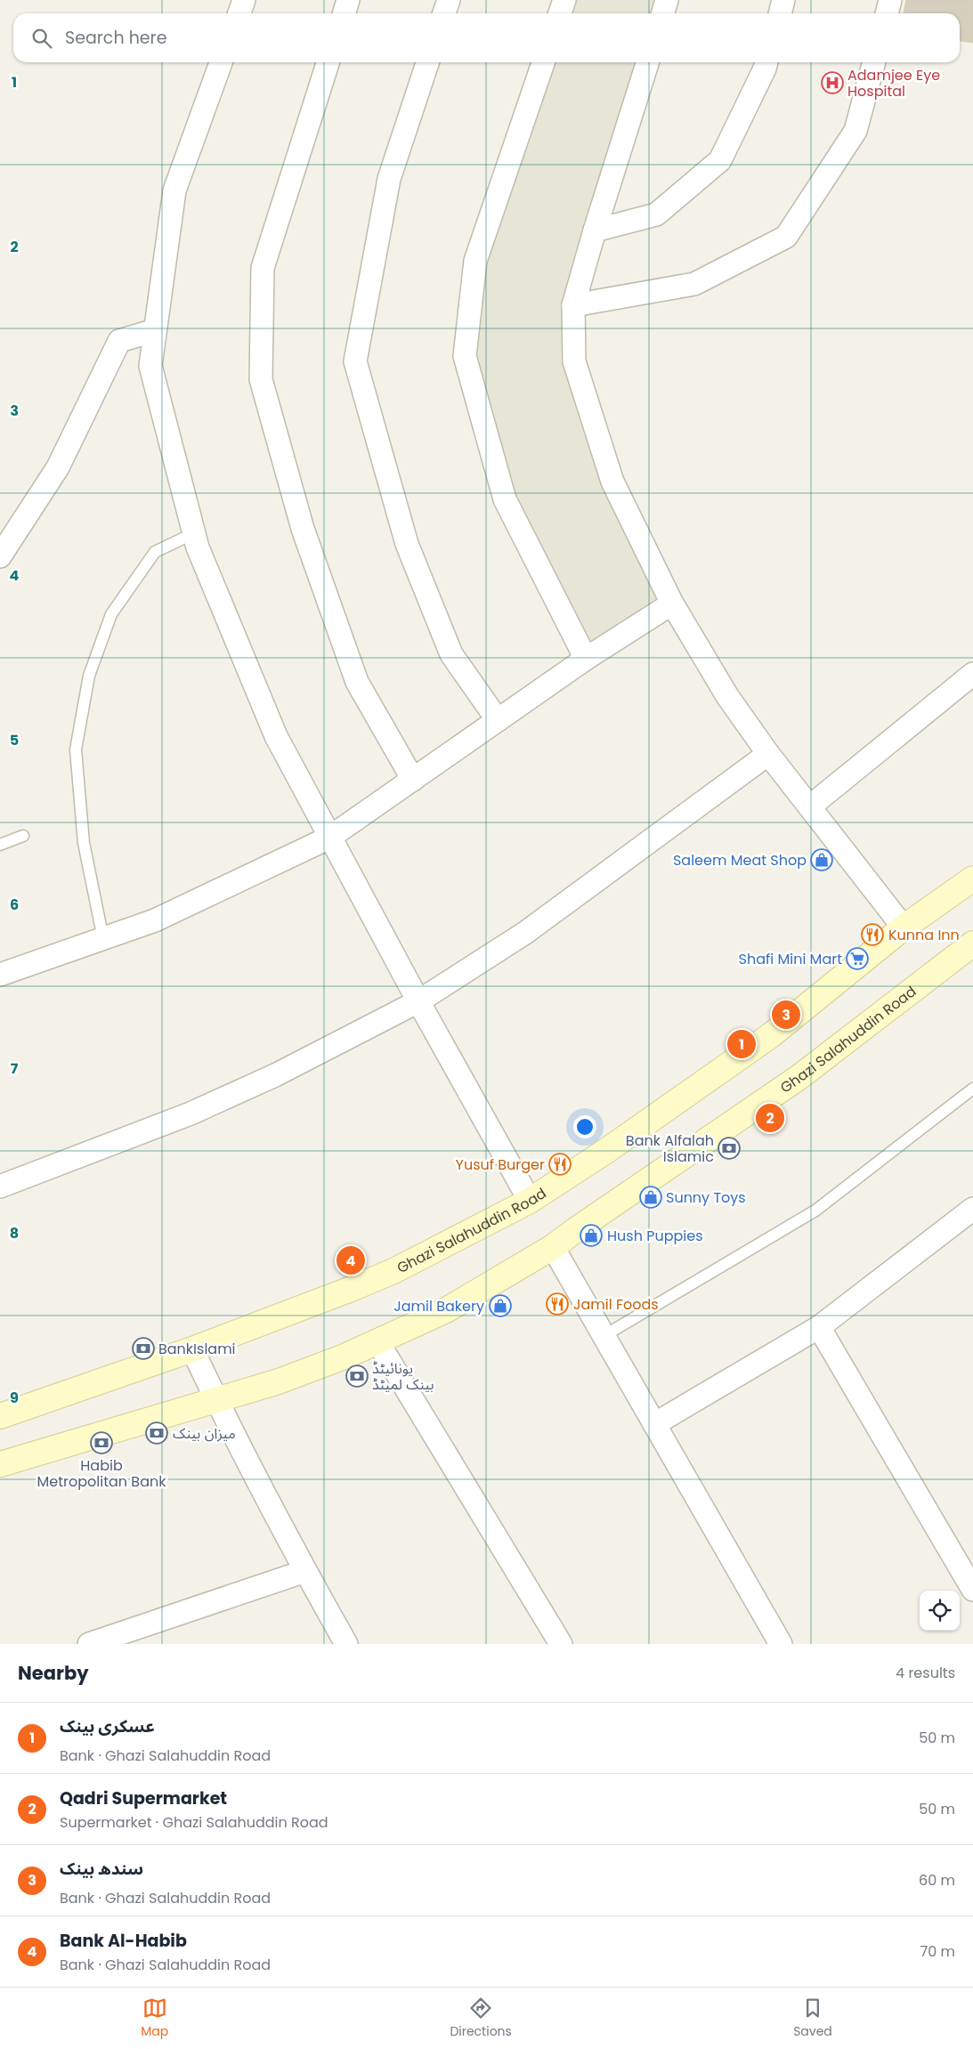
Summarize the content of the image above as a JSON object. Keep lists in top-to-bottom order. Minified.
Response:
{"streets":{"main road":["Ghazi Salahuddin Road"]},"places":{"hospital":["Adamjee Eye Hospital"],"shop":["Saleem Meat Shop","Sunny Toys","Hush Puppies","Jamil Bakery"],"restaurant":["Kunna Inn","Yusuf Burger","Jamil Foods"],"supermarket":["Shafi Mini Mart"],"bank":["Bank Alfalah Islamic","BankIslami","یونائیٹڈ بینک لمیٹڈ","میزان بینک","Habib Metropolitan Bank"]},"page":{"search":"Search here","pins":["3","1","2","4"],"heading":["Nearby","4 results"],"list":[{"mark":"1","name":"عسکری بینک","note":"Bank · Ghazi Salahuddin Road","value":"50 m"},{"mark":"2","name":"Qadri Supermarket","note":"Supermarket · Ghazi Salahuddin Road","value":"50 m"},{"mark":"3","name":"سندھ بینک","note":"Bank · Ghazi Salahuddin Road","value":"60 m"},{"mark":"4","name":"Bank Al-Habib","note":"Bank · Ghazi Salahuddin Road","value":"70 m"}],"nav":["Map","Directions","Saved"]},"grid":{"rows":["1","2","3","4","5","6","7","8","9"]}}
